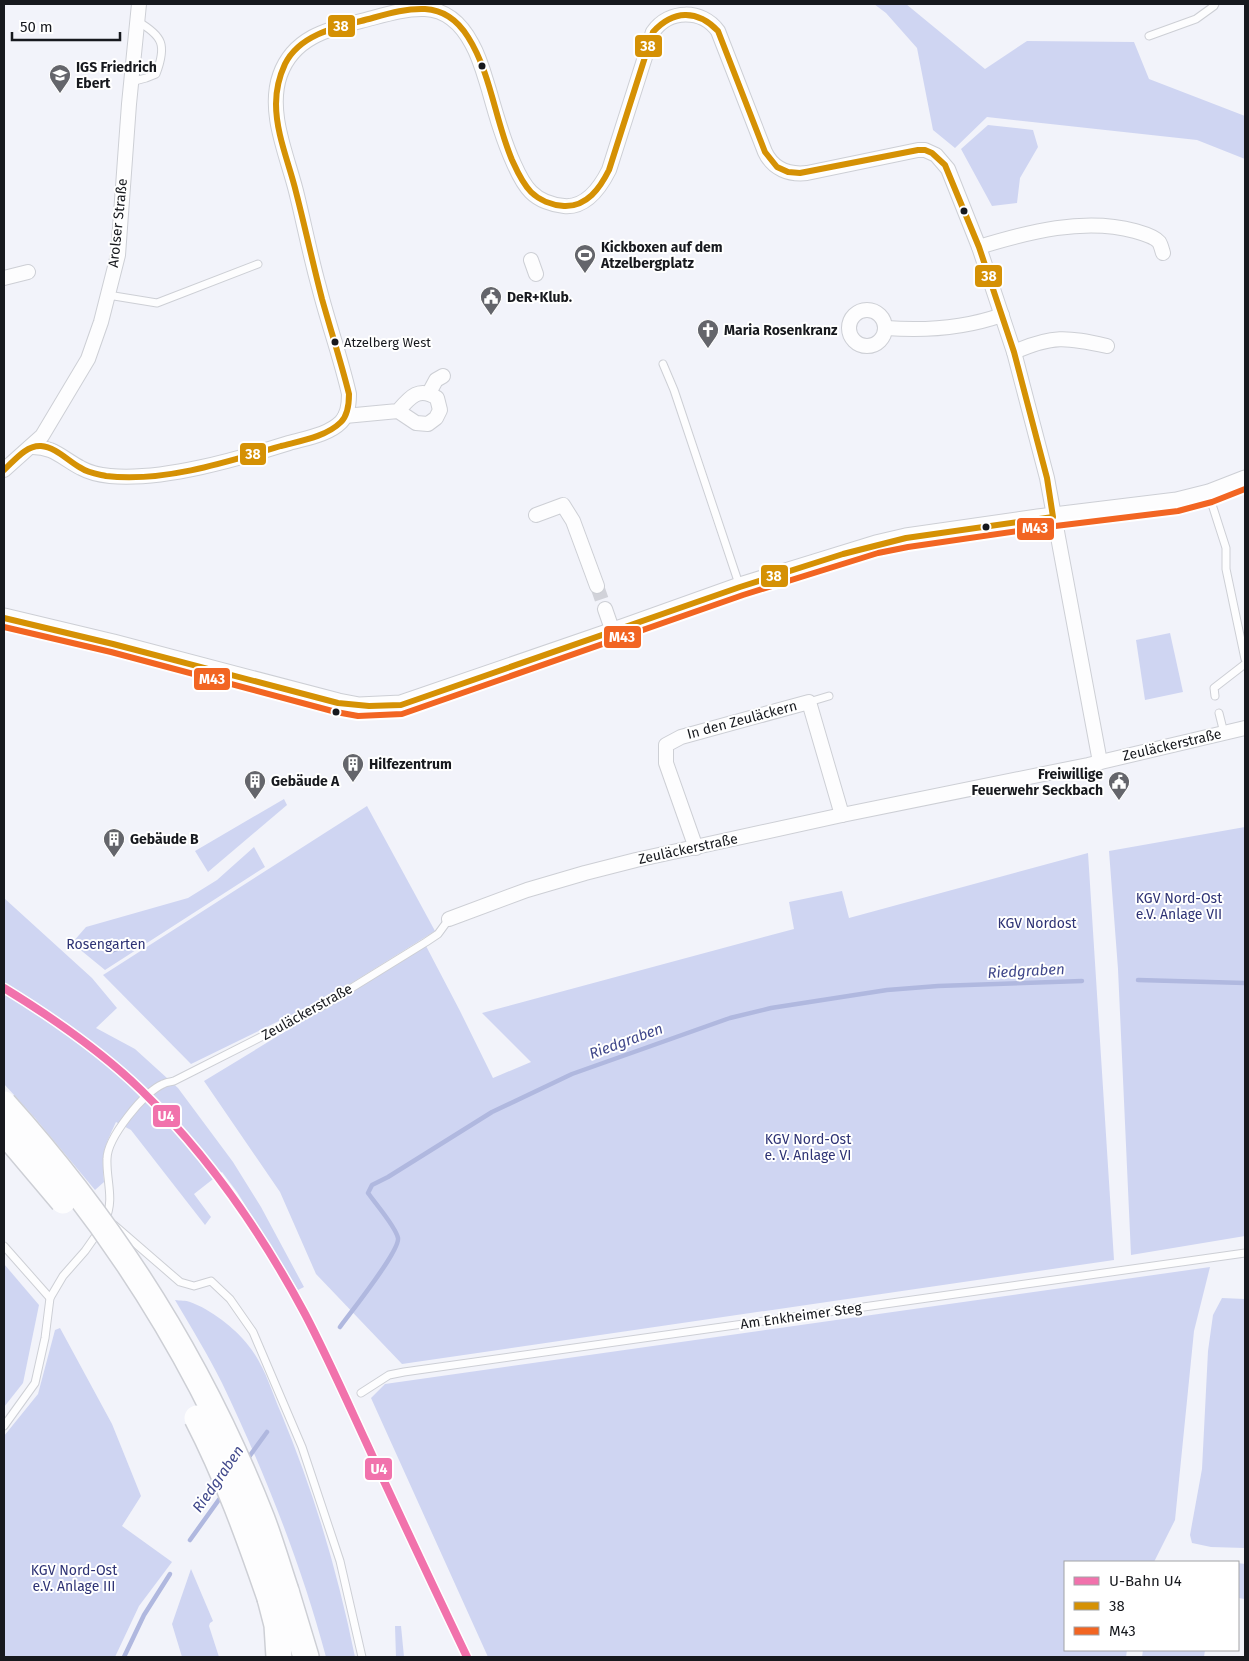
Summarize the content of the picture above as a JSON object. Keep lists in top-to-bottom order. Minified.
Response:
{"streets":{"street":["Arolser Straße","In den Zeuläckern","Zeuläckerstraße"],"lane":["Am Enkheimer Steg"]},"crossings":[["In den Zeuläckern","Zeuläckerstraße"]],"water":["Riedgraben"],"parks":["KGV Nord-Ost e.V. Anlage VII","KGV Nordost","Rosengarten","KGV Nord-Ost e. V. Anlage VI","KGV Nord-Ost e.V. Anlage III"],"places":{"school or university":["IGS Friedrich Ebert"],"sports":["Kickboxen auf dem Atzelbergplatz"],"public building":["DeR+Klub.","Freiwillige Feuerwehr Seckbach"],"other":["Atzelberg West"],"church":["Maria Rosenkranz"],"building":["Hilfezentrum","Gebäude A","Gebäude B"]},"lines":["transit line 38","transit line M43","metro line U4"],"legend":["U-Bahn U4","38","M43"],"scale_bar":"50 m"}
